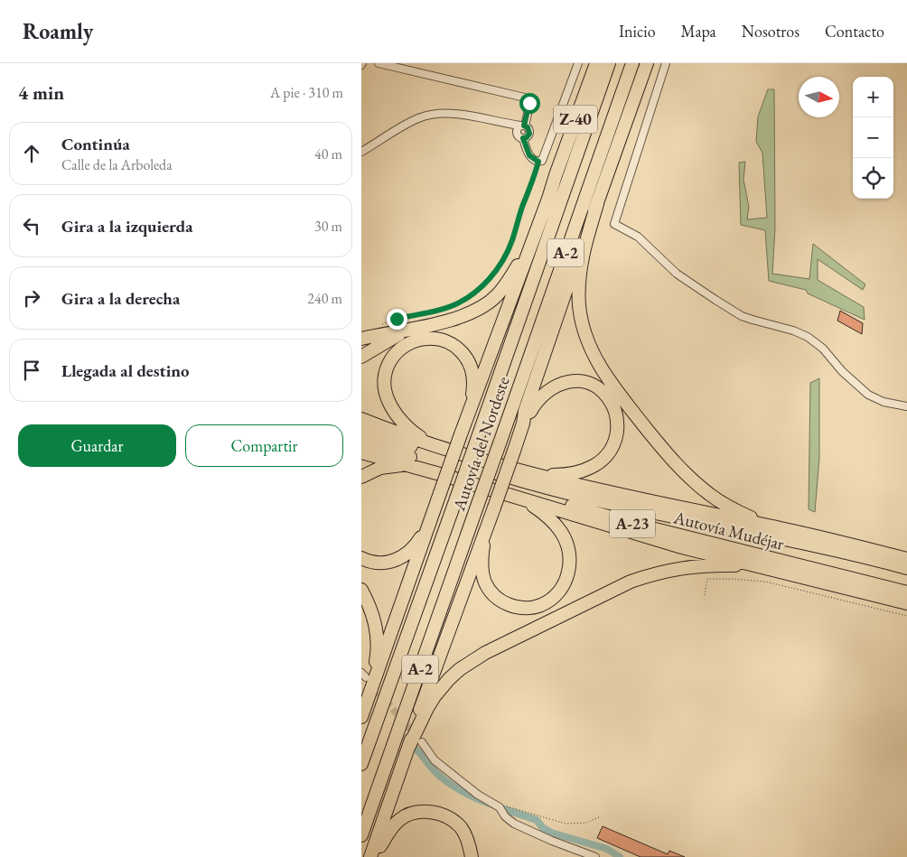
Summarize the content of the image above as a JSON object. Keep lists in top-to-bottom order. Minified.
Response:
{"streets":{"highway":["Z-40","A-2","Autovía del Nordeste","A-23","Autovía Mudéjar"]},"north":"right","page":{"header":"Roamly","nav":["Inicio","Mapa","Nosotros","Contacto"],"heading":["4 min","A pie · 310 m"],"map_buttons":["+","−"],"list":[["Continúa","Calle de la Arboleda","40 m"],["Gira a la izquierda","30 m"],["Gira a la derecha","240 m"],"Llegada al destino"],"buttons":["Guardar","Compartir"]}}
